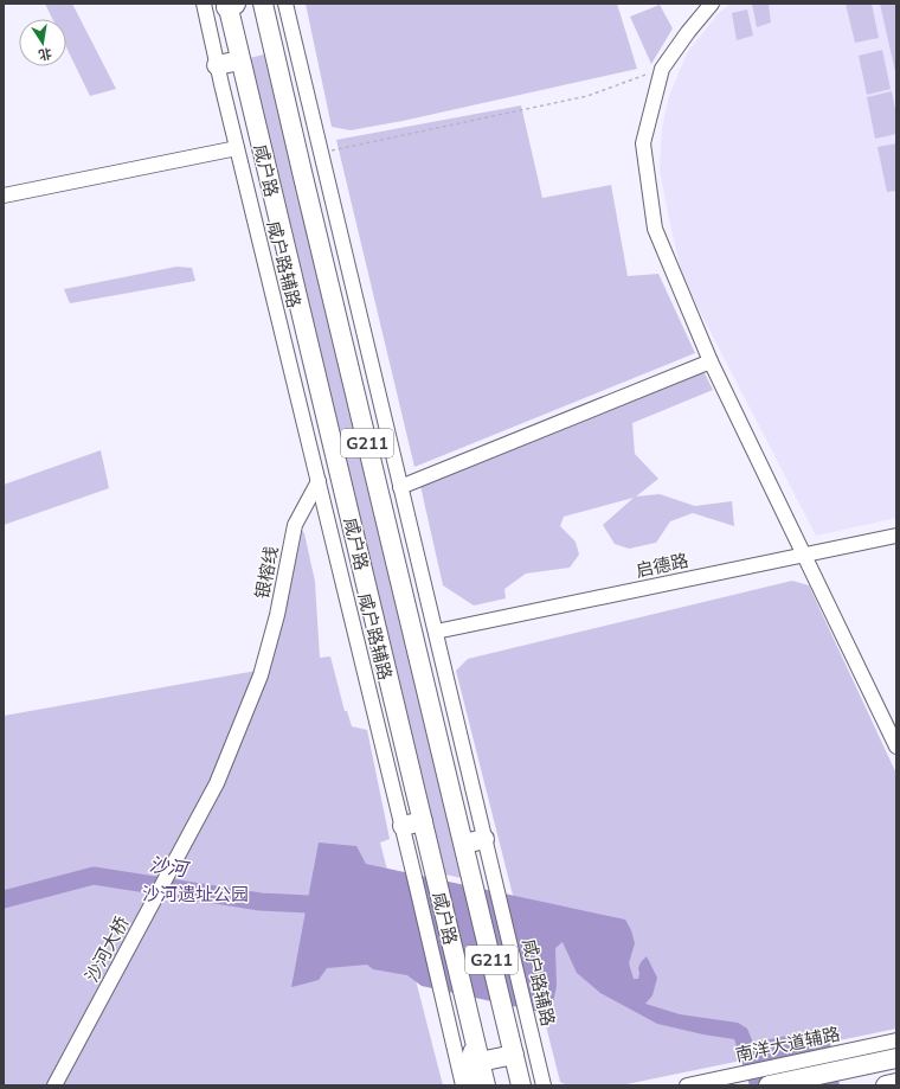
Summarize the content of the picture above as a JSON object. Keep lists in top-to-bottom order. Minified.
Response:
{"streets":{"main road":["咸户路","G211"],"street":["咸户路辅路","启德路","银榕线","沙河大桥","南洋大道辅路"]},"crossings":[["咸户路辅路","启德路"],["咸户路辅路","银榕线"],["银榕线","沙河大桥"]],"water":["沙河"],"parks":["沙河遗址公园"],"north":"bottom"}
